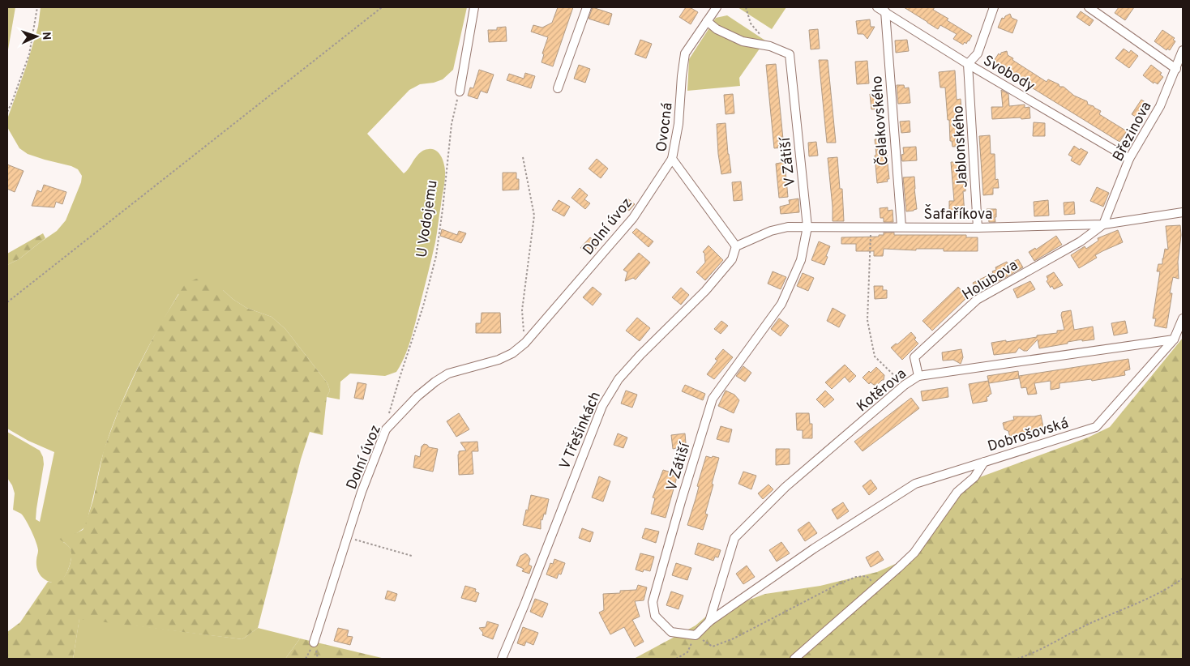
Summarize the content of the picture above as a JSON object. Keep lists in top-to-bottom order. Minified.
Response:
{"streets":{"street":["Svobody","Čelakovského","Ovocná","Březinova","Jablonského","V Zátiší","Šafaříkova","Dolní úvoz","Holubova","Kotěrova","V Třešinkách","Dobrošovská"],"path":["U Vodojemu"]},"crossings":[["Svobody","Čelakovského"],["Svobody","Březinova"],["Svobody","Jablonského"],["Čelakovského","Šafaříkova"],["Ovocná","V Zátiší"],["Ovocná","Šafaříkova"],["Ovocná","Dolní úvoz"],["Ovocná","V Třešinkách"],["Březinova","Šafaříkova"],["Březinova","Holubova"],["Jablonského","Šafaříkova"],["V Zátiší","Šafaříkova"],["Šafaříkova","Holubova"],["Šafaříkova","V Třešinkách"],["Holubova","Kotěrova"],["Kotěrova","Dobrošovská"]],"north":"right"}
